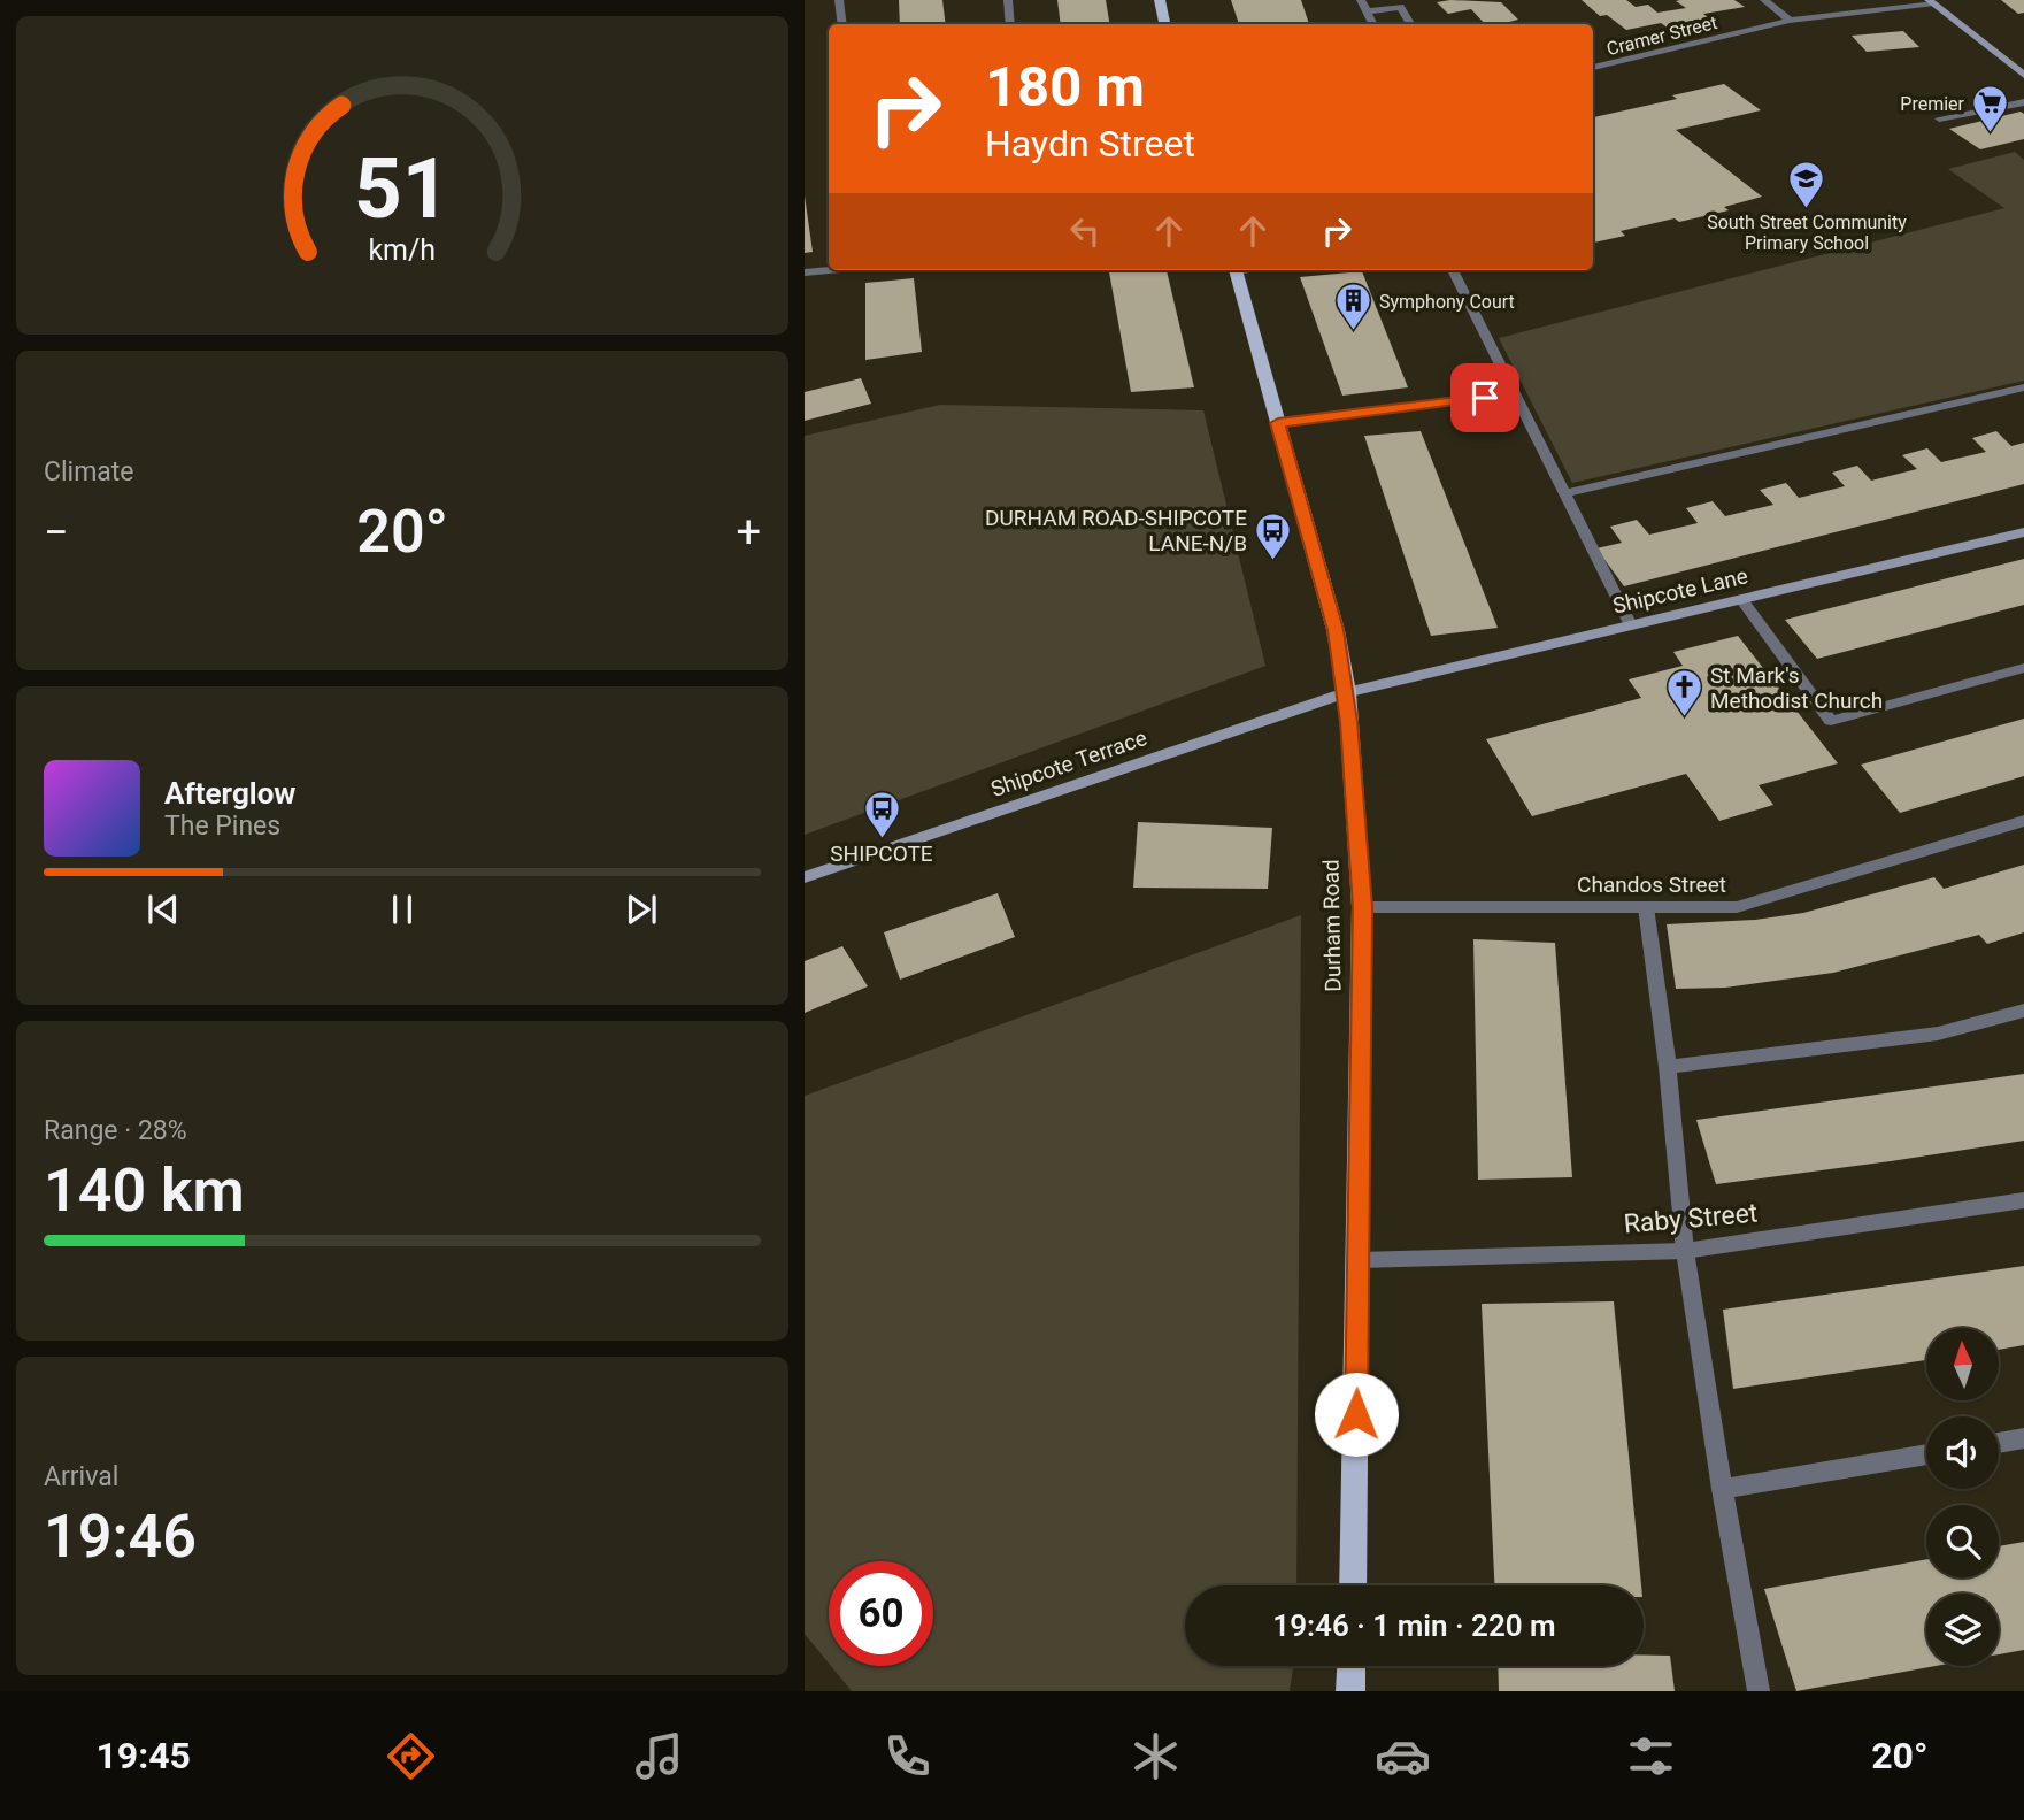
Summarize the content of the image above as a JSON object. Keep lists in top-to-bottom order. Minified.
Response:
{"streets":{"main road":["Durham Road"],"street":["Cramer Street","Shipcote Lane","Shipcote Terrace","Chandos Street","Raby Street"]},"crossings":[["Shipcote Lane","Shipcote Terrace"],["Shipcote Lane","Durham Road"],["Shipcote Terrace","Durham Road"],["Chandos Street","Durham Road"],["Durham Road","Raby Street"]],"places":{"supermarket":["Premier"],"school or university":["South Street Community Primary School"],"building":["Symphony Court"],"bus stop":["DURHAM ROAD-SHIPCOTE LANE-N/B","SHIPCOTE"],"church":["St Mark's Methodist Church"]},"north":"top","page":{"turn":["180 m","Haydn Street"],"tile":["Climate",["Range · 28%","140 km"],["Arrival","19:46"]],"heat":["−","20°","+"],"song":["Afterglow","The Pines"],"limit":"60","trip":"19:46 · 1 min · 220 m","tabs":["19:45","20°"],"gauge":["51","km/h"]}}
